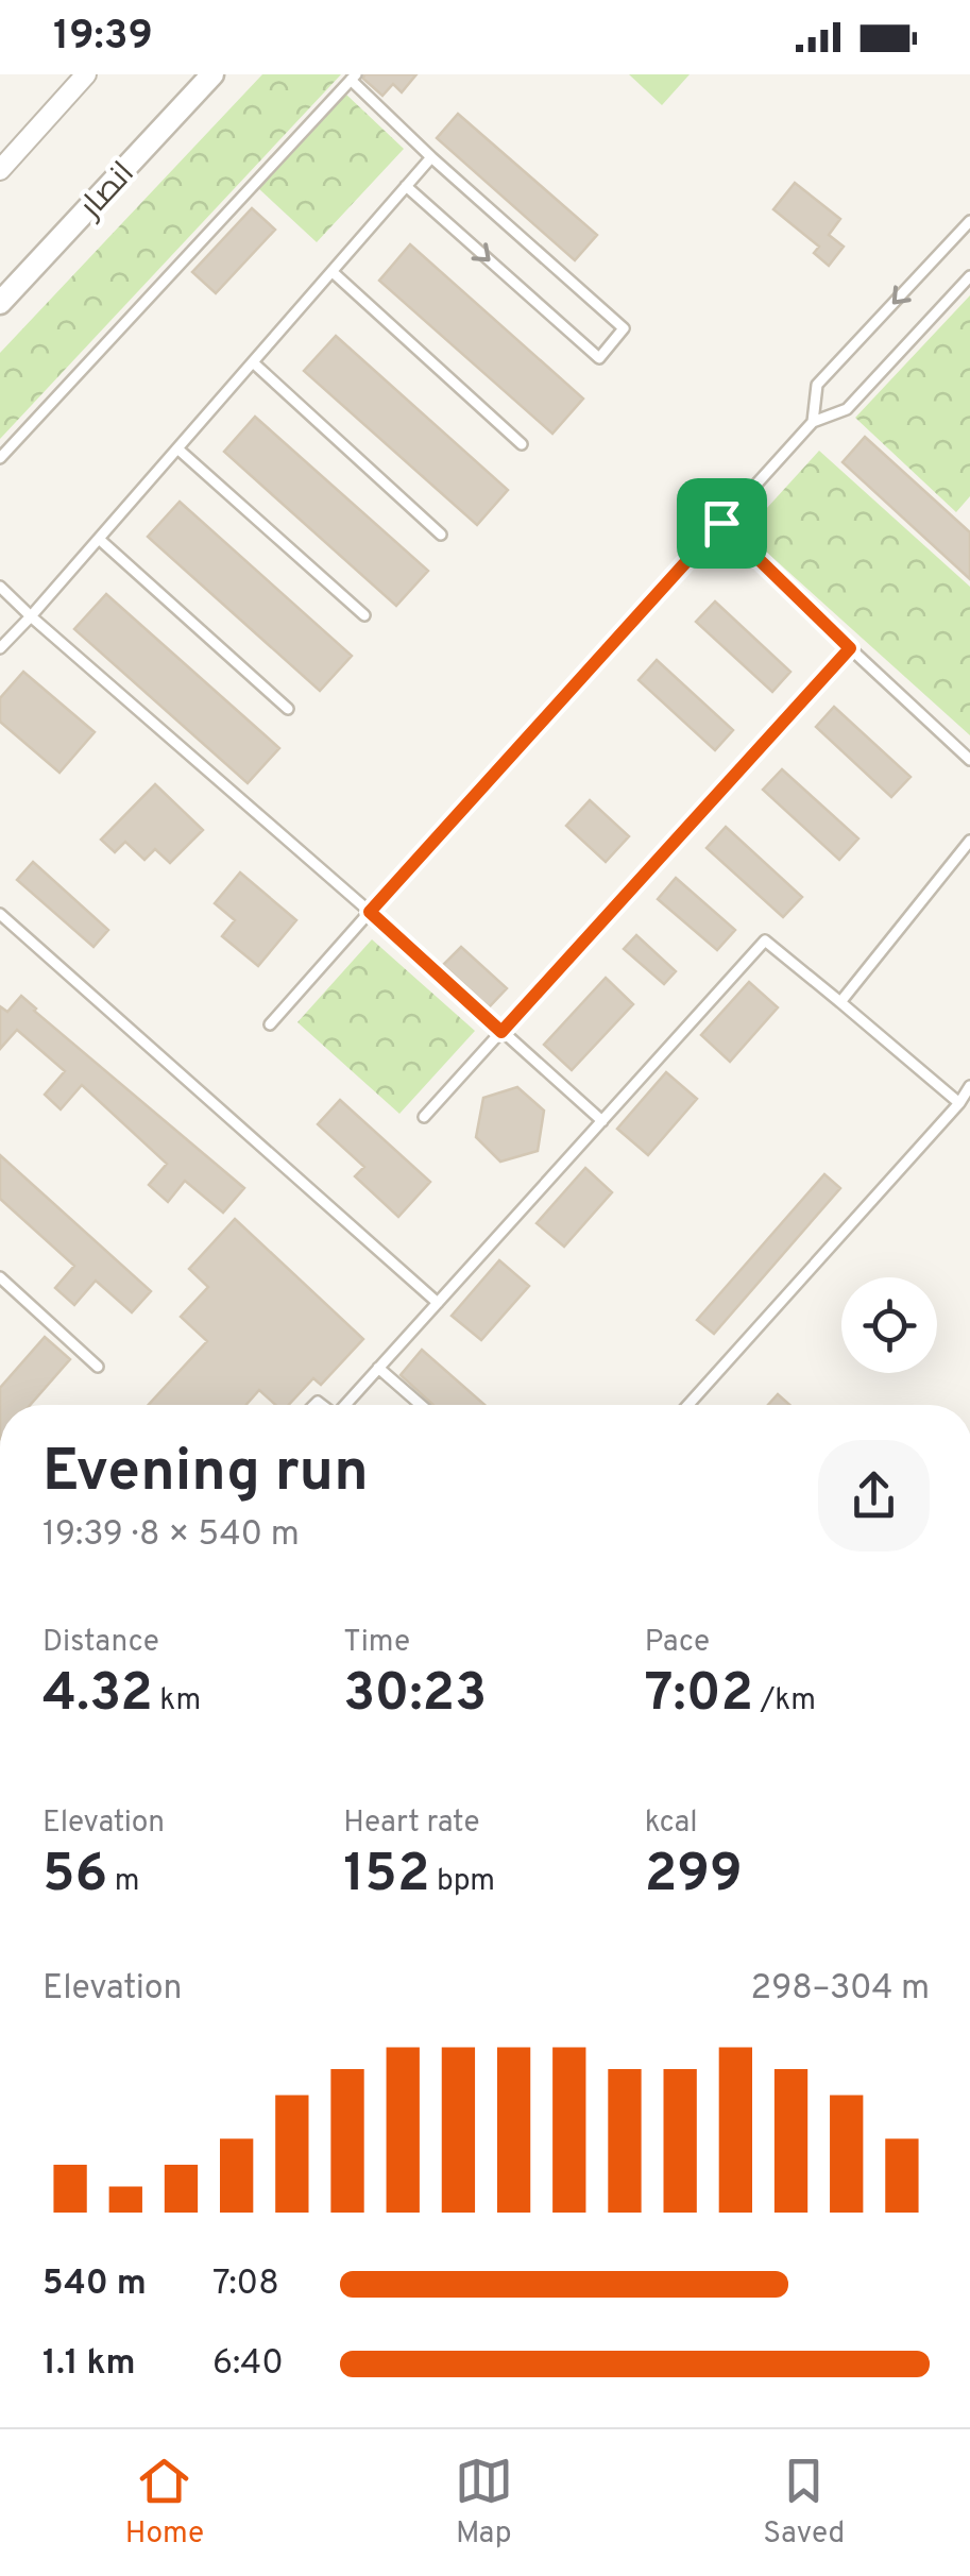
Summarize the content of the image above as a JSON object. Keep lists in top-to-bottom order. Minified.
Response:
{"streets":{"street":["انصار"]},"page":{"status":"19:39","heading":["Evening run","19:39 · 8 × 540 m"],"stats":[["Distance","4.32 km"],["Time","30:23"],["Pace","7:02 /km"],["Elevation","56 m"],["Heart rate","152 bpm"],["kcal","299"]],"chart":["Elevation","298–304 m"],"list":[{"name":"540 m","note":"7:08"},{"name":"1.1 km","note":"6:40"}],"tabs":["Home","Map","Saved"]}}
